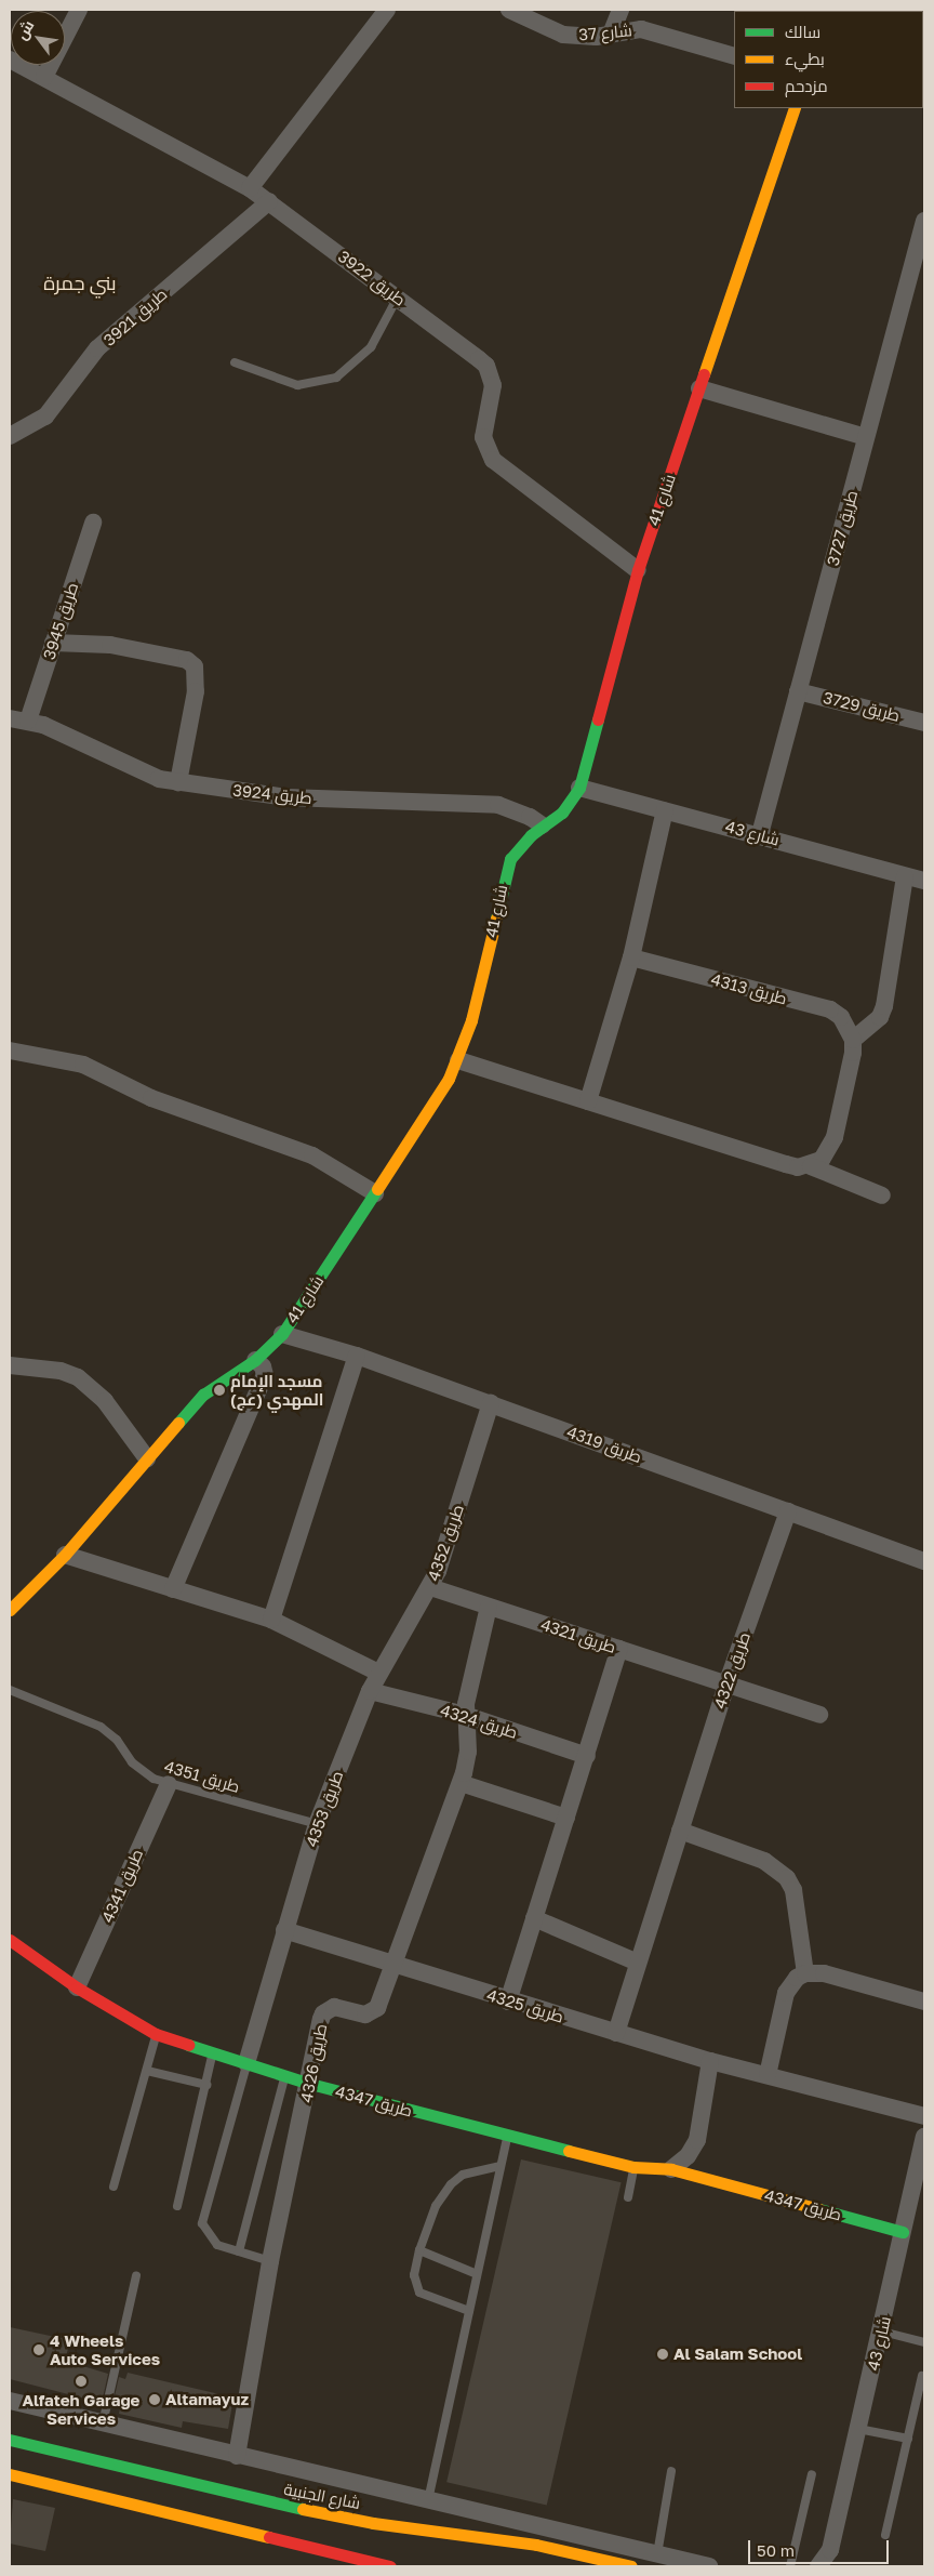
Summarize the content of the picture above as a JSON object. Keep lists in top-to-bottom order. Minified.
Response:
{"streets":{"street":["شارع 37","طريق 3922","طريق 3921","شارع 41","طريق 3727","طريق 3945","طريق 3729","طريق 3924","شارع 43","طريق 4313","طريق 4319","طريق 4352","طريق 4321","طريق 4322","طريق 4324","طريق 4353","طريق 4341","طريق 4325","طريق 4326","طريق 4347","شارع الجنبية"],"lane":["طريق 4351"]},"crossings":[["طريق 3922","طريق 3921"],["طريق 3922","شارع 41"],["شارع 41","طريق 3924"],["شارع 41","شارع 43"],["شارع 41","طريق 4319"],["طريق 3727","طريق 3729"],["طريق 3727","شارع 43"],["طريق 3945","طريق 3924"],["شارع 43","طريق 4347"],["طريق 4319","طريق 4352"],["طريق 4319","طريق 4322"],["طريق 4352","طريق 4321"],["طريق 4352","طريق 4353"],["طريق 4321","طريق 4322"],["طريق 4321","طريق 4326"],["طريق 4322","طريق 4325"],["طريق 4324","طريق 4353"],["طريق 4324","طريق 4326"],["طريق 4351","طريق 4353"],["طريق 4351","طريق 4341"],["طريق 4353","طريق 4325"],["طريق 4353","طريق 4347"],["طريق 4341","طريق 4347"],["طريق 4325","طريق 4326"],["طريق 4326","طريق 4347"]],"districts":["بني جمرة"],"places":["مسجد الإمام المهدي (عج)","4 Wheels Auto Services","Al Salam School","Alfateh Garage Services","Altamayuz"],"legend":["سالك","بطيء","مزدحم"],"scale_bar":"50 m","north":"top left"}
